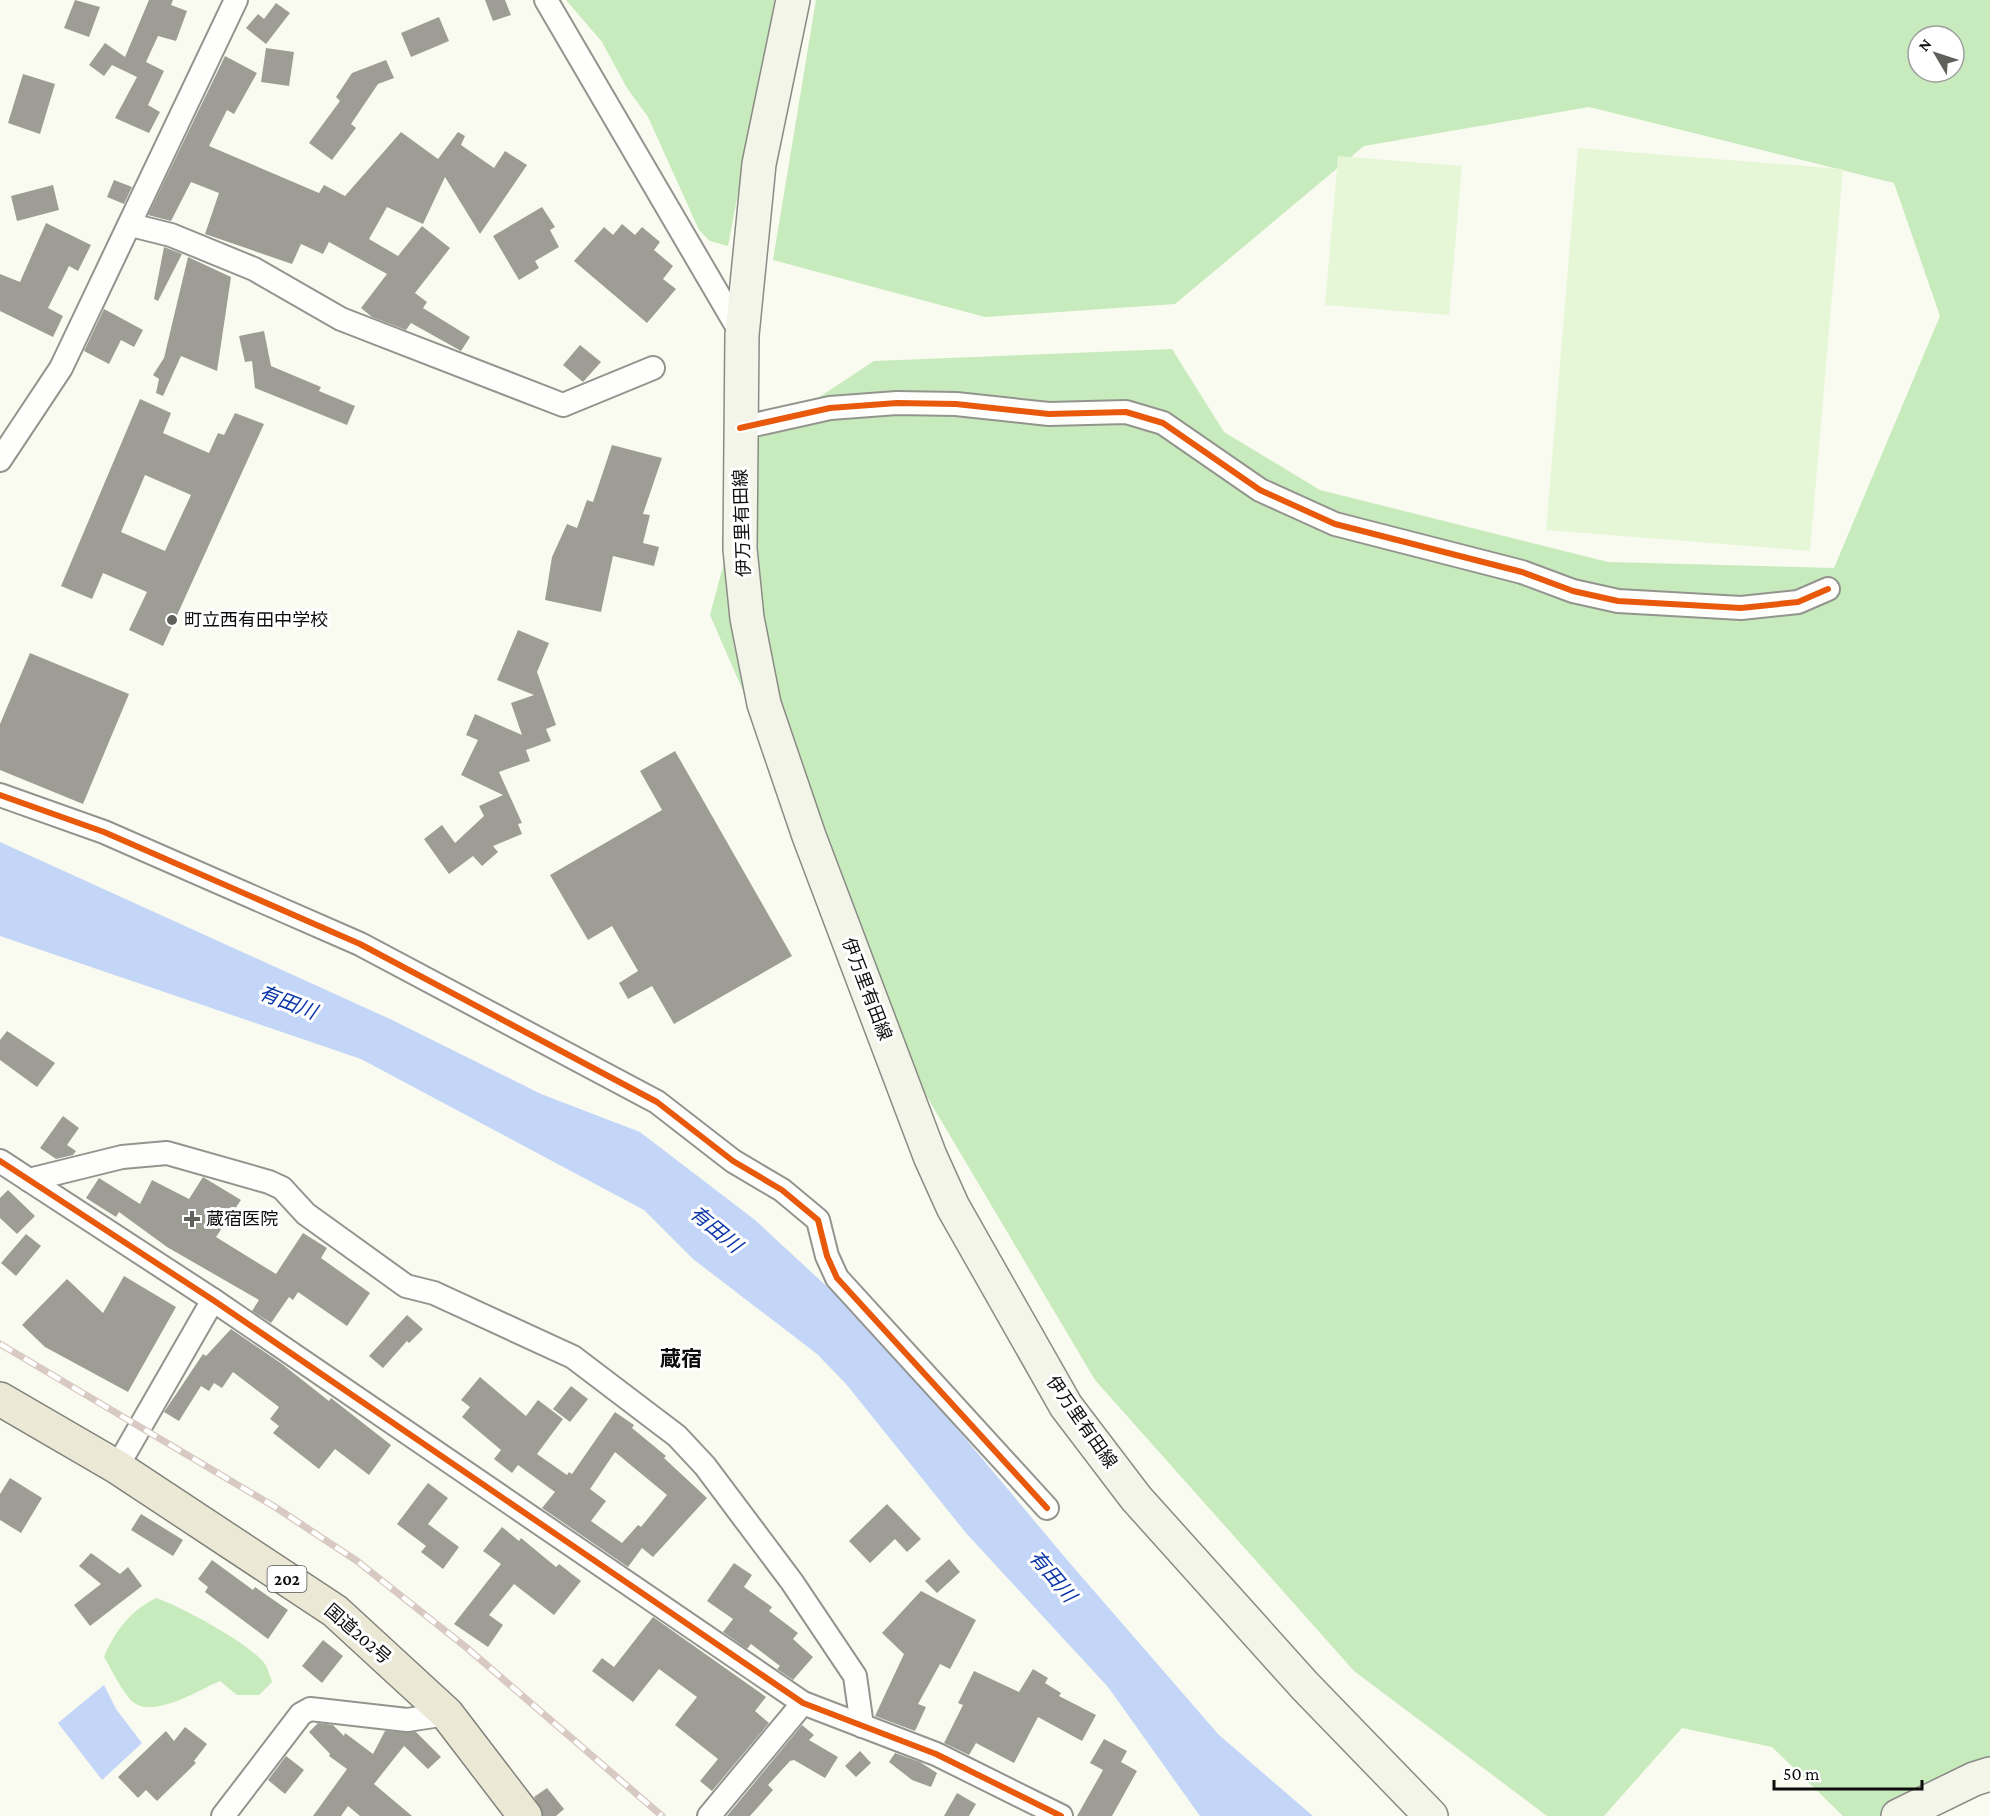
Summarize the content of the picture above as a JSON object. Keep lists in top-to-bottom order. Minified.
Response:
{"streets":{"highway":["202","国道202号"],"main road":["伊万里有田線"]},"districts":["蔵宿"],"water":["有田川"],"places":{"other":["町立西有田中学校"],"health":["蔵宿医院"]},"scale_bar":"50 m","north":"top left"}
